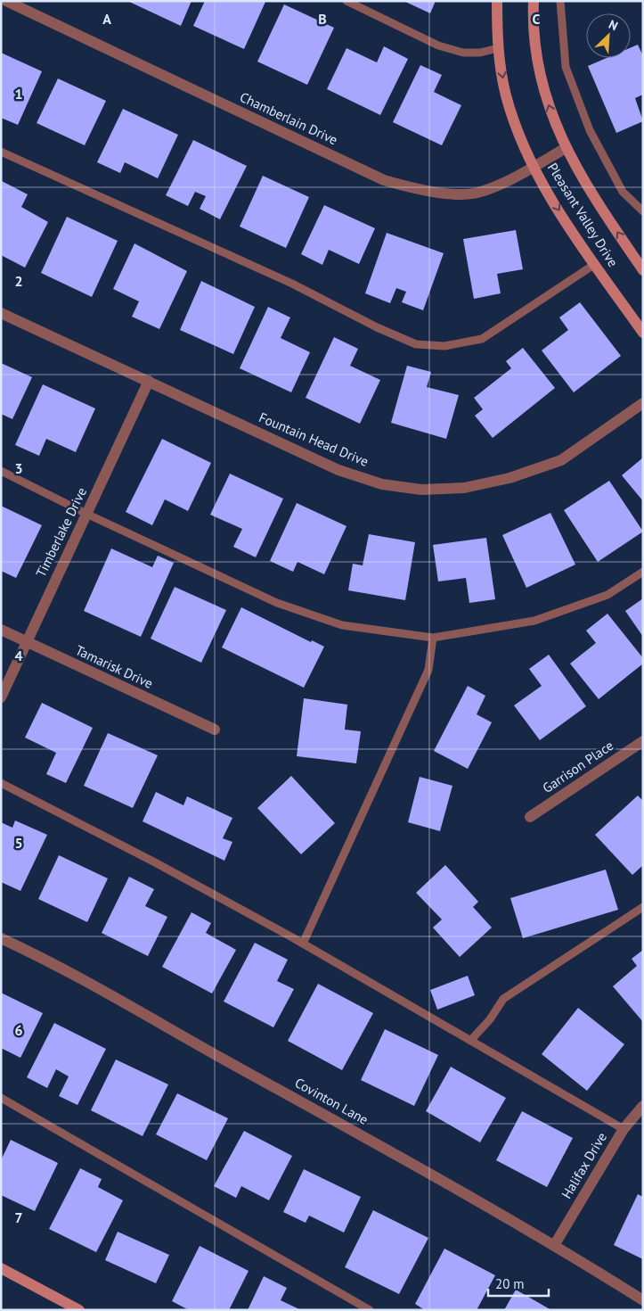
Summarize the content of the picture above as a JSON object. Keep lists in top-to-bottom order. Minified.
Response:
{"streets":{"street":["Chamberlain Drive","Pleasant Valley Drive","Fountain Head Drive","Timberlake Drive","Tamarisk Drive","Garrison Place","Covinton Lane","Halifax Drive"]},"crossings":[["Chamberlain Drive","Pleasant Valley Drive"],["Fountain Head Drive","Timberlake Drive"],["Timberlake Drive","Tamarisk Drive"],["Covinton Lane","Halifax Drive"]],"scale_bar":"20 m","north":"top right","grid":{"columns":["A","B","C"],"rows":["1","2","3","4","5","6","7"]}}
